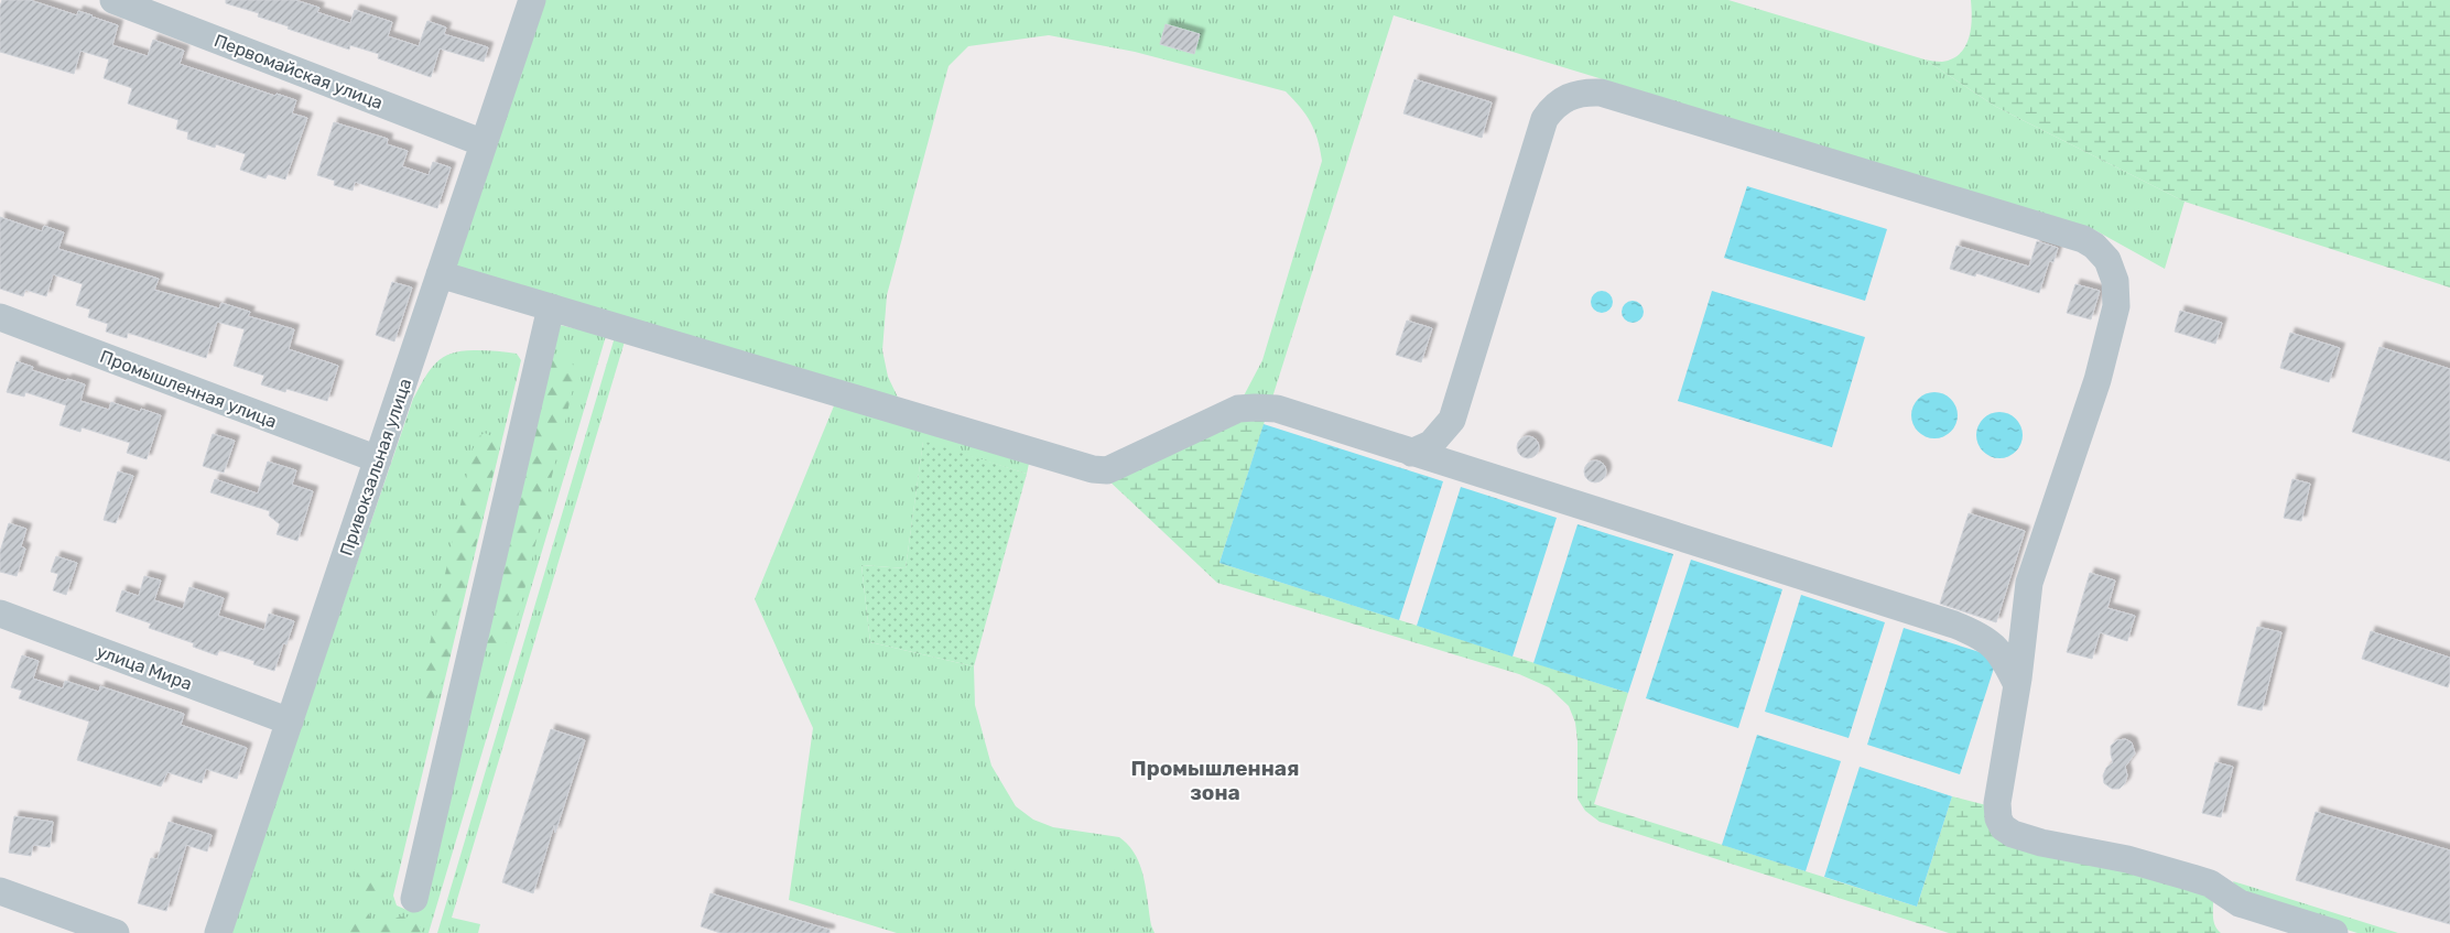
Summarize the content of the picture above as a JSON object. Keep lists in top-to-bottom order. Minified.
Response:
{"streets":{"street":["Первомайская улица","Промышленная улица","Привокзальная улица","улица Мира"]},"crossings":[["Первомайская улица","Привокзальная улица"],["Промышленная улица","Привокзальная улица"],["Привокзальная улица","улица Мира"]],"districts":["Промышленная зона"]}
